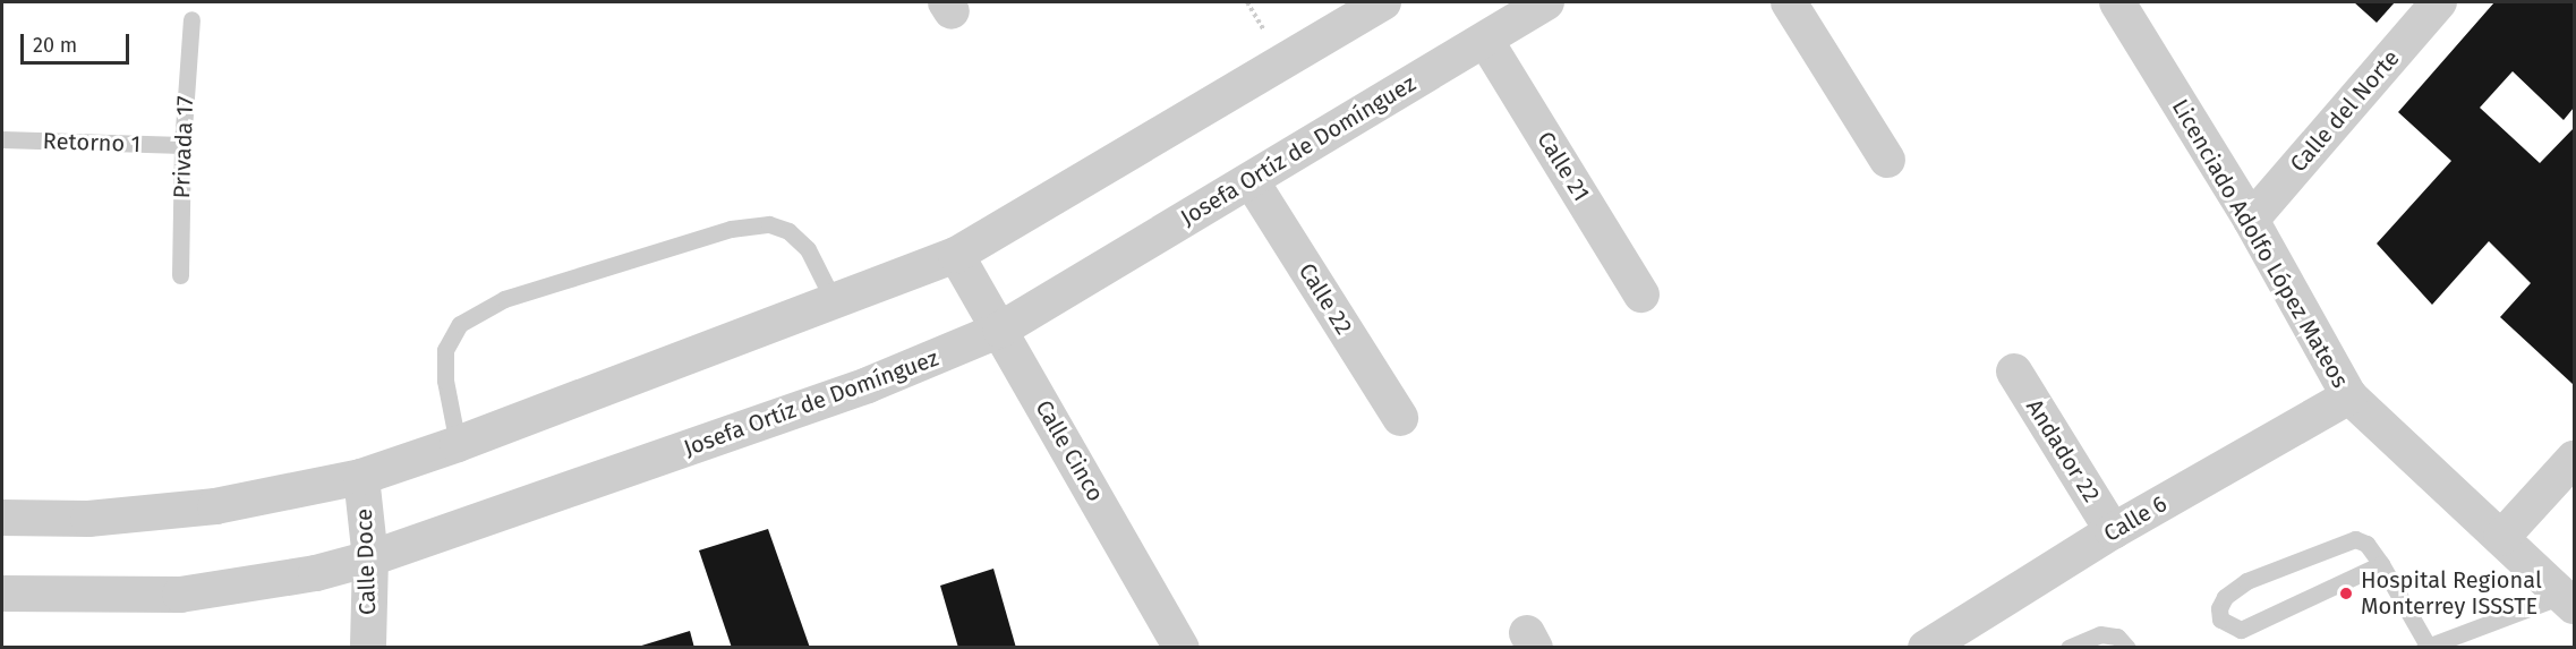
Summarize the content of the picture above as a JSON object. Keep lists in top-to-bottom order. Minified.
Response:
{"streets":{"street":["Calle del Norte","Josefa Ortíz de Domínguez","Calle 21","Licenciado Adolfo López Mateos","Calle 22","Calle Cinco","Andador 22","Calle 6","Calle Doce"],"lane":["Retorno 1","Privada 17"]},"crossings":[["Calle del Norte","Licenciado Adolfo López Mateos"],["Retorno 1","Privada 17"],["Josefa Ortíz de Domínguez","Calle 21"],["Josefa Ortíz de Domínguez","Calle 22"],["Josefa Ortíz de Domínguez","Calle Cinco"],["Josefa Ortíz de Domínguez","Calle Doce"],["Licenciado Adolfo López Mateos","Calle 6"],["Andador 22","Calle 6"]],"places":["Hospital Regional Monterrey ISSSTE"],"scale_bar":"20 m"}
